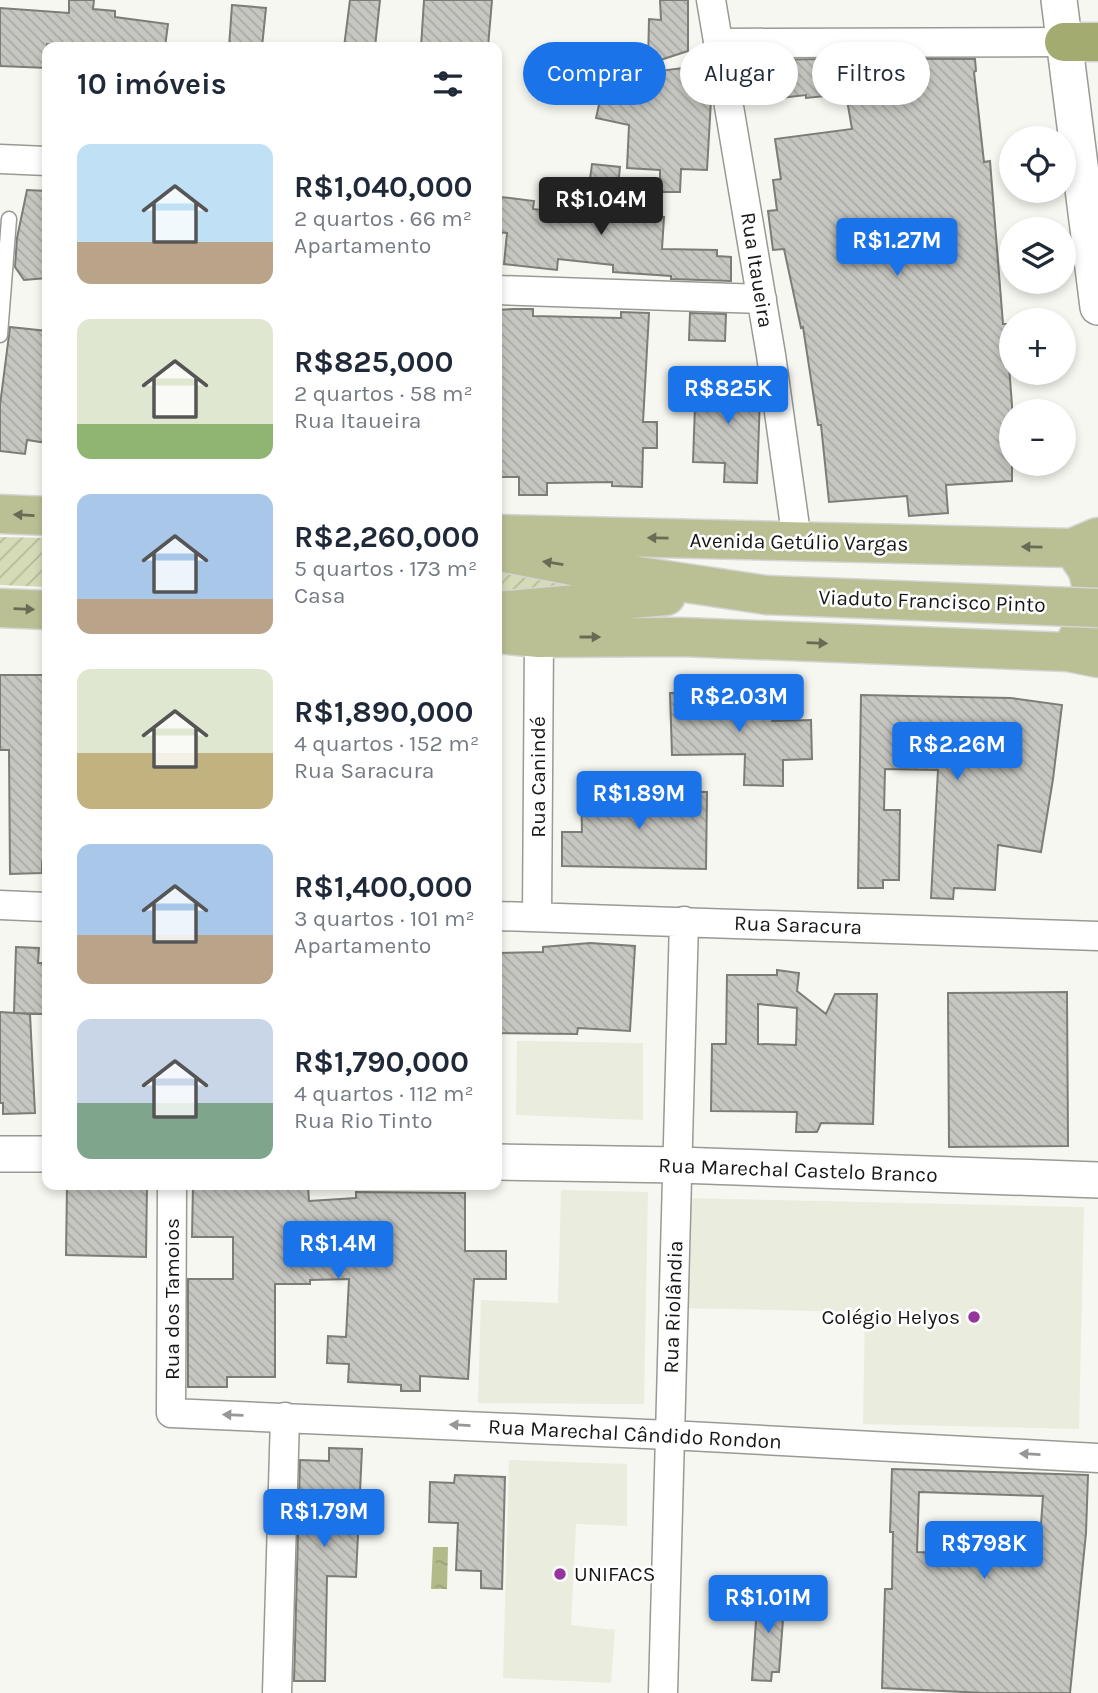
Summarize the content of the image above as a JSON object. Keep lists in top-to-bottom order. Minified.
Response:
{"streets":{"main road":["Avenida Getúlio Vargas","Viaduto Francisco Pinto"],"street":["Rua Itaueira","Rua Canindé","Rua Saracura","Rua Marechal Castelo Branco","Rua dos Tamoios","Rua Riolândia","Rua Marechal Cândido Rondon"]},"crossings":[["Rua Itaueira","Avenida Getúlio Vargas"],["Avenida Getúlio Vargas","Viaduto Francisco Pinto"],["Rua Canindé","Rua Saracura"],["Rua Saracura","Rua Riolândia"],["Rua Marechal Castelo Branco","Rua Riolândia"],["Rua dos Tamoios","Rua Marechal Cândido Rondon"],["Rua Riolândia","Rua Marechal Cândido Rondon"]],"one_way":["Rua Marechal Cândido Rondon"],"places":["Colégio Helyos","UNIFACS"],"page":{"chip":["Comprar","Alugar","Filtros"],"heading":"10 imóveis","map_buttons":["+","−"],"list":[{"name":"R$1,040,000","note":"2 quartos · 66 m² · Apartamento"},{"name":"R$825,000","note":"2 quartos · 58 m² · Rua Itaueira"},{"name":"R$2,260,000","note":"5 quartos · 173 m² · Casa"},{"name":"R$1,890,000","note":"4 quartos · 152 m² · Rua Saracura"},{"name":"R$1,400,000","note":"3 quartos · 101 m² · Apartamento"},{"name":"R$1,790,000","note":"4 quartos · 112 m² · Rua Rio Tinto"}],"price":["R$1.04M","R$1.27M","R$825K","R$2.03M","R$2.26M","R$1.89M","R$1.4M","R$1.79M","R$798K","R$1.01M"]}}
